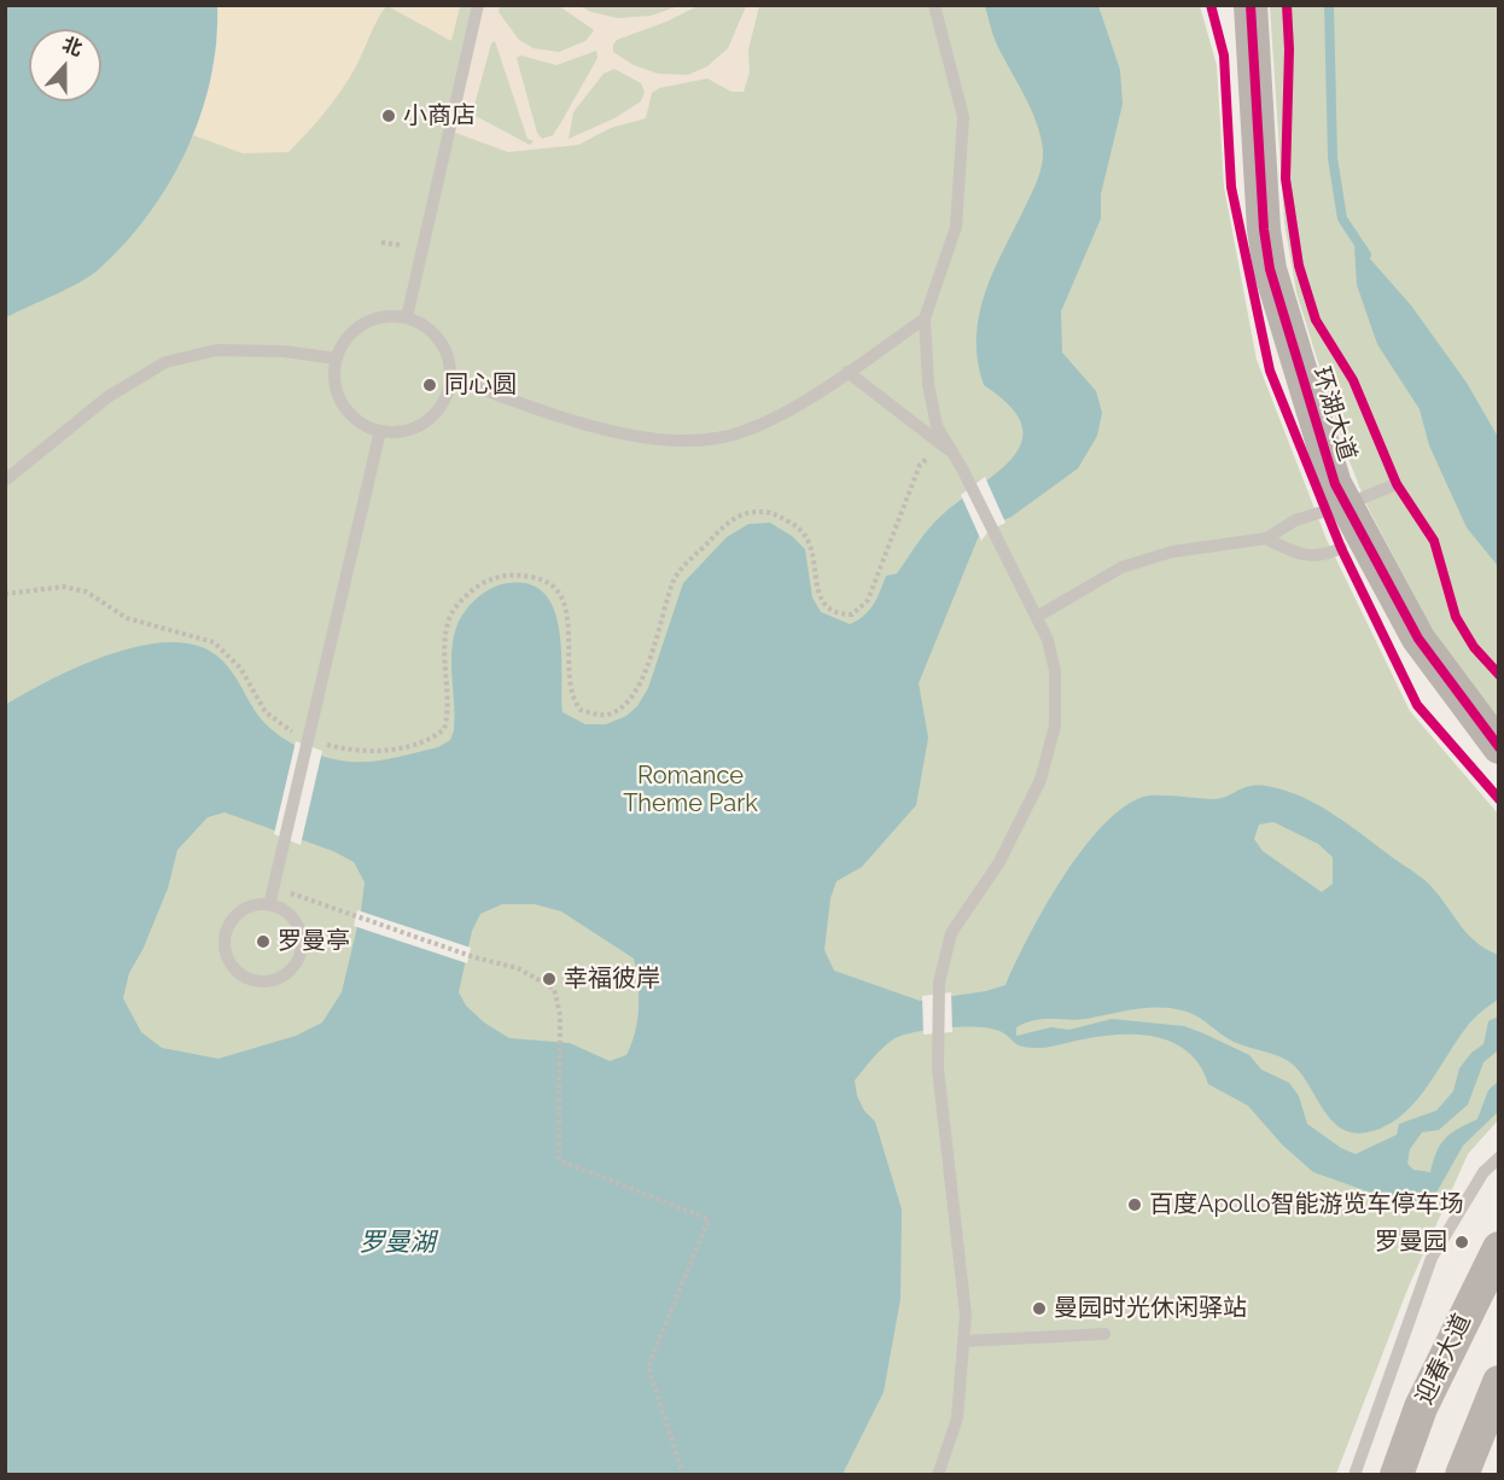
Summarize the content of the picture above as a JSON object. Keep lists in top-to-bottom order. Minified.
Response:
{"streets":{"street":["环湖大道","迎春大道"]},"water":["罗曼湖"],"parks":["Romance Theme Park"],"places":["小商店","同心圆","罗曼亭","幸福彼岸","百度Apollo智能游览车停车场","罗曼园","曼园时光休闲驿站"],"north":"top"}
